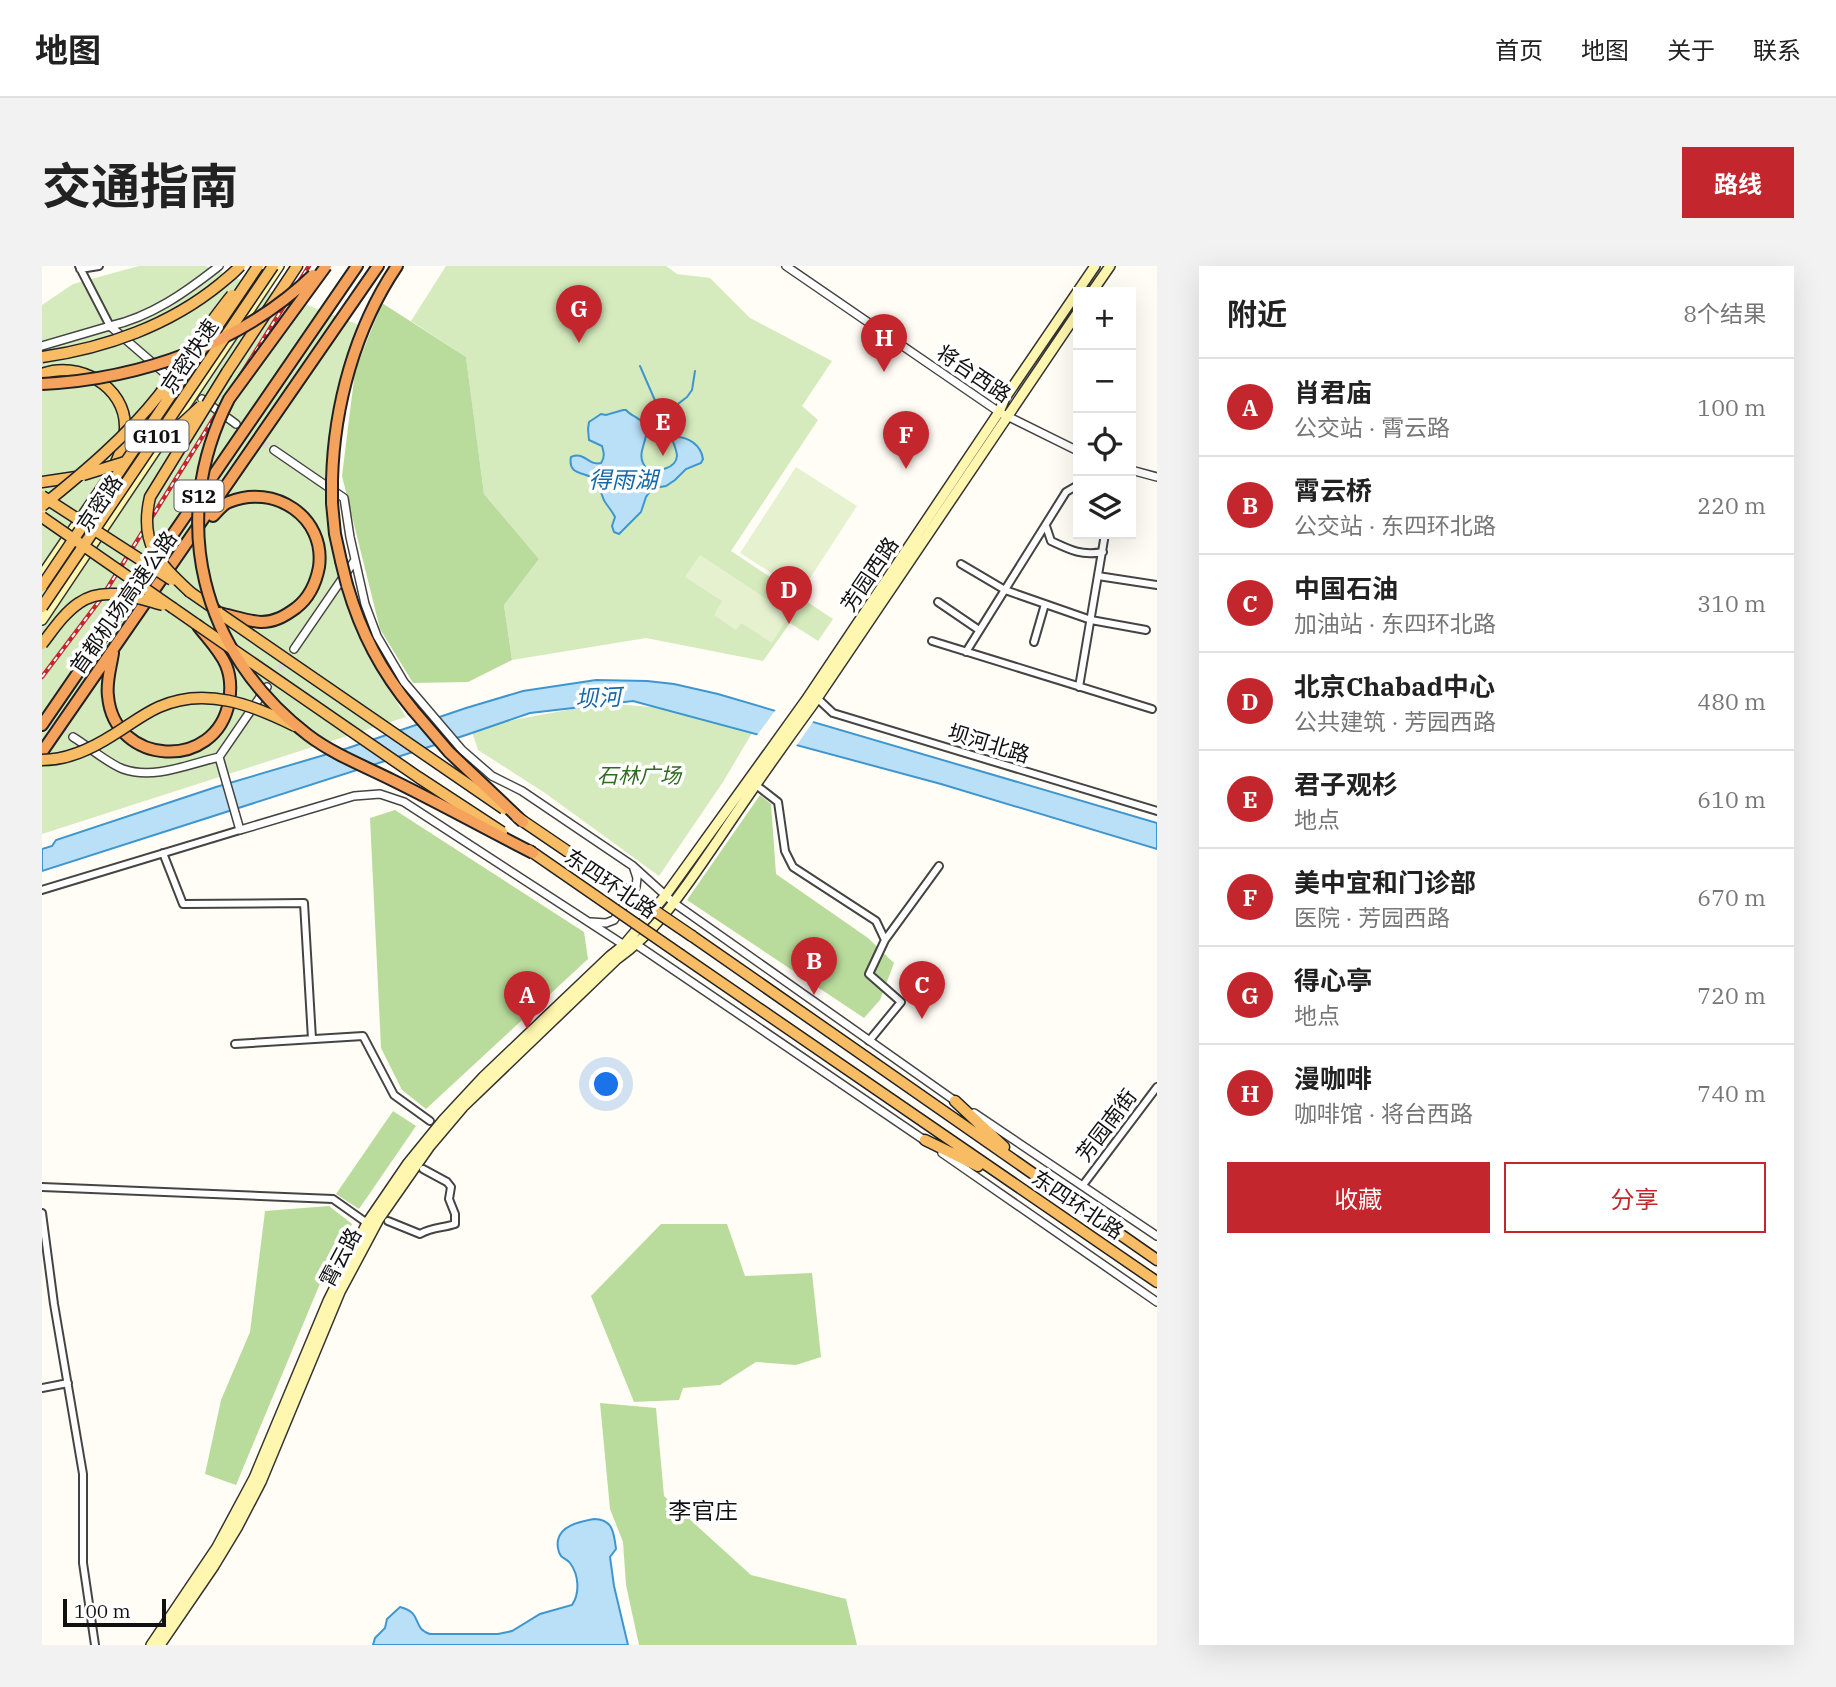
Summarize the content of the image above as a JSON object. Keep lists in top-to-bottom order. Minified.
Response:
{"streets":{"highway":["京密快速","G101","S12","首都机场高速公路","东四环北路"],"main road":["京密路","芳园西路","霄云路"],"street":["将台西路","坝河北路","芳园南街"]},"crossings":[["京密快速","京密路"],["将台西路","芳园西路"],["芳园西路","坝河北路"],["芳园西路","东四环北路"],["芳园西路","霄云路"],["东四环北路","芳园南街"],["东四环北路","霄云路"]],"districts":["李官庄"],"water":["得雨湖","坝河"],"parks":["石林广场"],"scale_bar":"100 m","page":{"header":"地图","nav":["首页","地图","关于","联系"],"title":"交通指南","buttons":["路线",["收藏","分享"]],"heading":["附近","8个结果"],"pins":["G","H","E","F","D","B","C","A"],"map_buttons":["+","−"],"list":[{"mark":"A","name":"肖君庙","note":"公交站 · 霄云路","value":"100 m"},{"mark":"B","name":"霄云桥","note":"公交站 · 东四环北路","value":"220 m"},{"mark":"C","name":"中国石油","note":"加油站 · 东四环北路","value":"310 m"},{"mark":"D","name":"北京Chabad中心","note":"公共建筑 · 芳园西路","value":"480 m"},{"mark":"E","name":"君子观杉","note":"地点","value":"610 m"},{"mark":"F","name":"美中宜和门诊部","note":"医院 · 芳园西路","value":"670 m"},{"mark":"G","name":"得心亭","note":"地点","value":"720 m"},{"mark":"H","name":"漫咖啡","note":"咖啡馆 · 将台西路","value":"740 m"}],"scale":"100 m"}}
